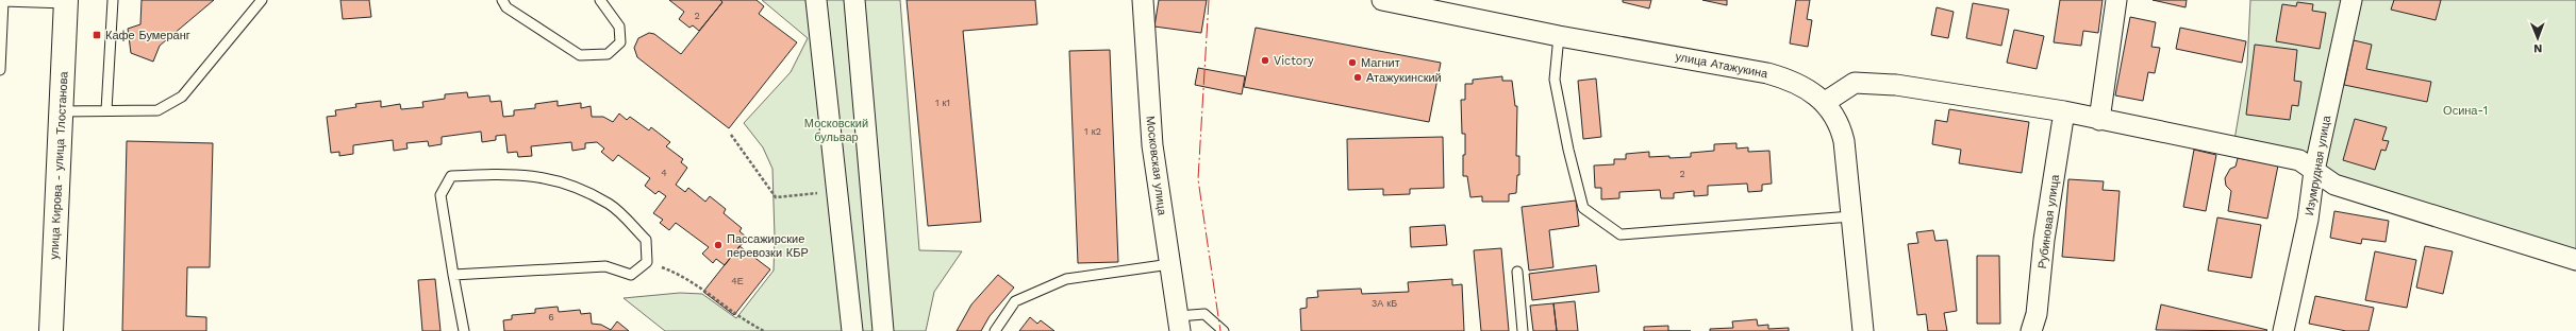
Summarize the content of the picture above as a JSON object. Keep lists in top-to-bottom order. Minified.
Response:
{"streets":{"main road":["улица Кирова - улица Тлостанова"],"street":["улица Атажукина","Московская улица","Изумрудная улица","Рубиновая улица"]},"parks":["Осина-1","Московский бульвар"],"places":{"transit":["Кафе Бумеранг"],"other":["Victory","Магнит","Атажукинский","Пассажирские перевозки КБР"]},"house_numbers":["2","1 к1","1 к2","4","2","4Е","3А кБ","6"],"north":"bottom"}
